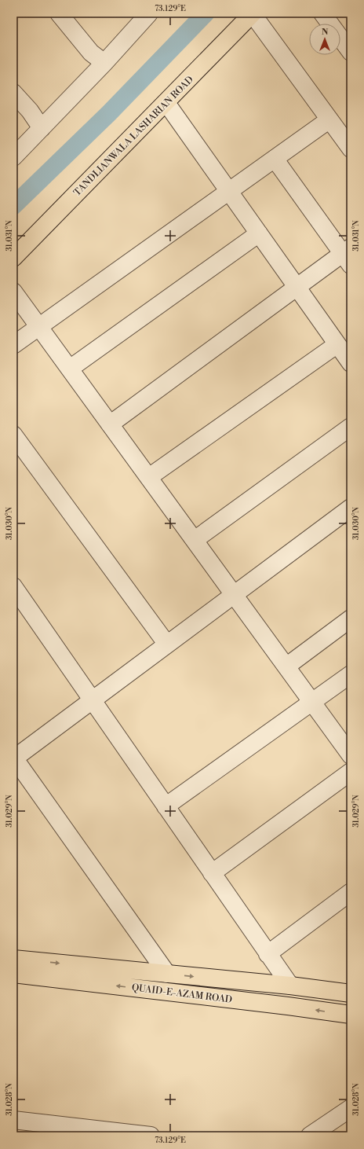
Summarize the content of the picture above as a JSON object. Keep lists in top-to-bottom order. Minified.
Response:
{"streets":{"main road":["TANDLIANWALA LASHARIAN ROAD","QUAID-E-AZAM ROAD"]},"north":"top","coordinates":["73.129°E","31.031°N","31.030°N","31.029°N","31.028°N"]}
